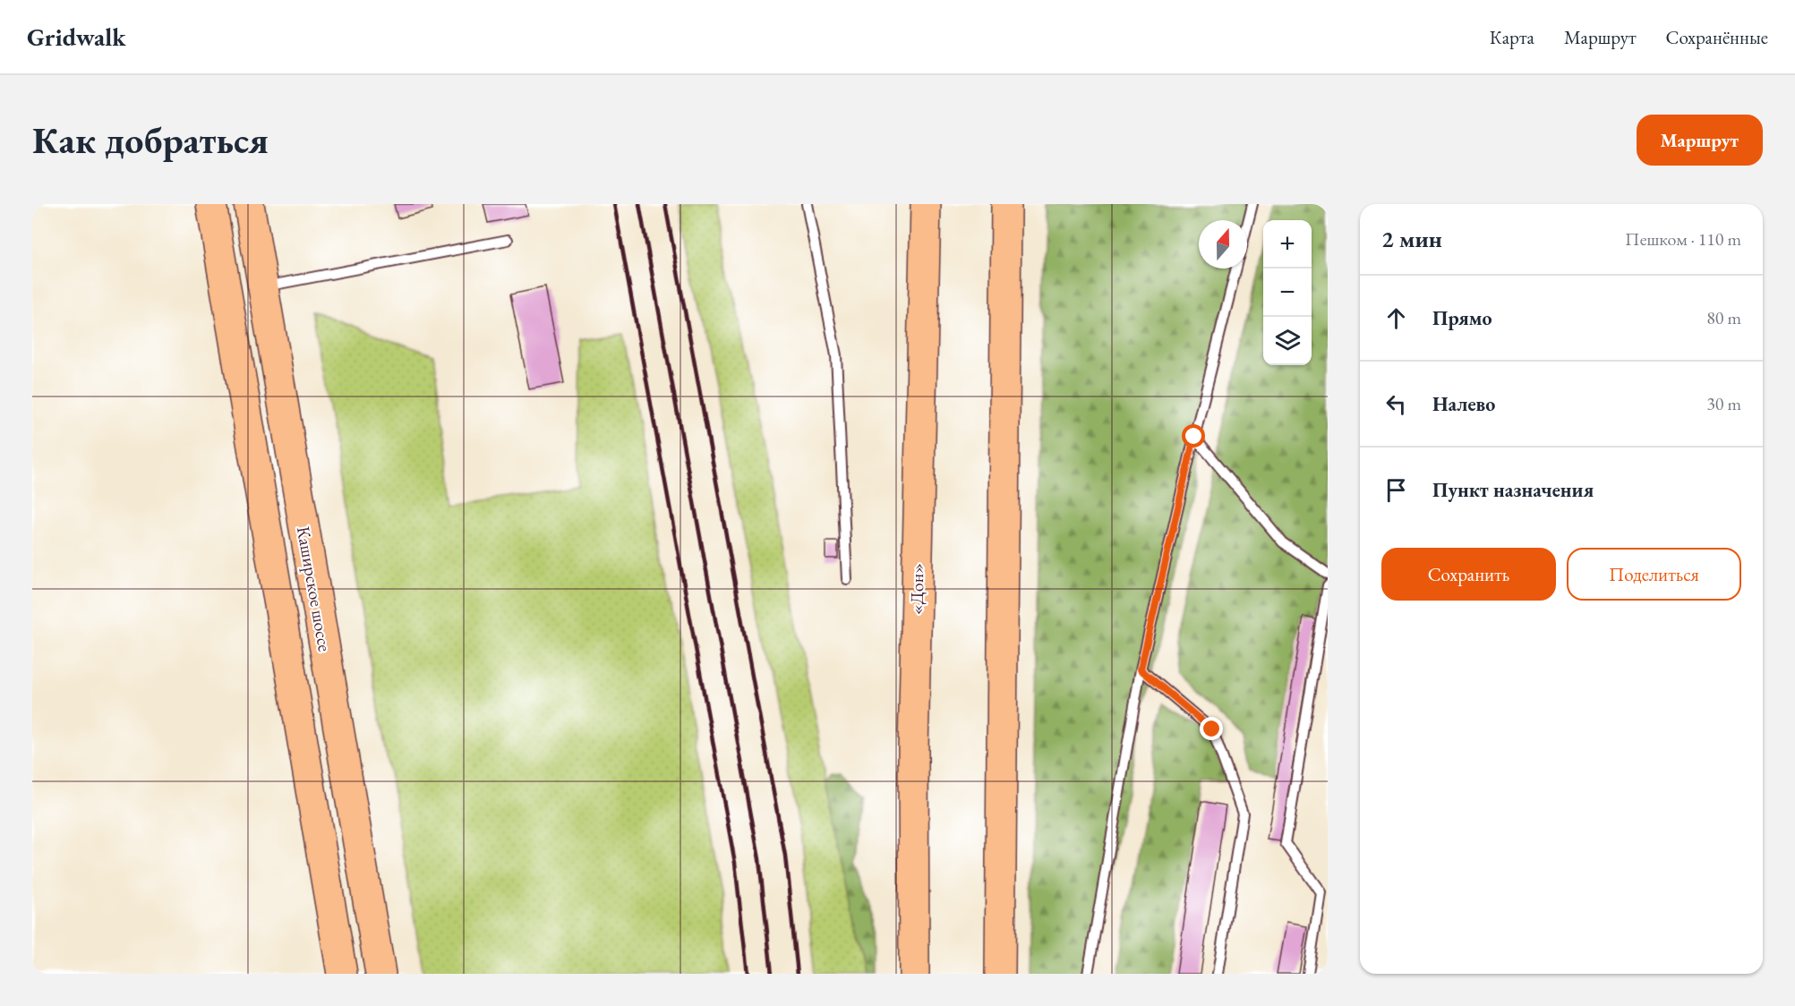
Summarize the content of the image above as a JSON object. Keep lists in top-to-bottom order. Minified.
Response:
{"streets":{"main road":["Каширское шоссе","«Дон»"]},"north":"top","page":{"header":"Gridwalk","nav":["Карта","Маршрут","Сохранённые"],"buttons":["Маршрут",["Сохранить","Поделиться"]],"title":"Как добраться","heading":["2 мин","Пешком · 110 m"],"map_buttons":["+","−"],"list":[["Прямо","80 m"],["Налево","30 m"],"Пункт назначения"]}}
